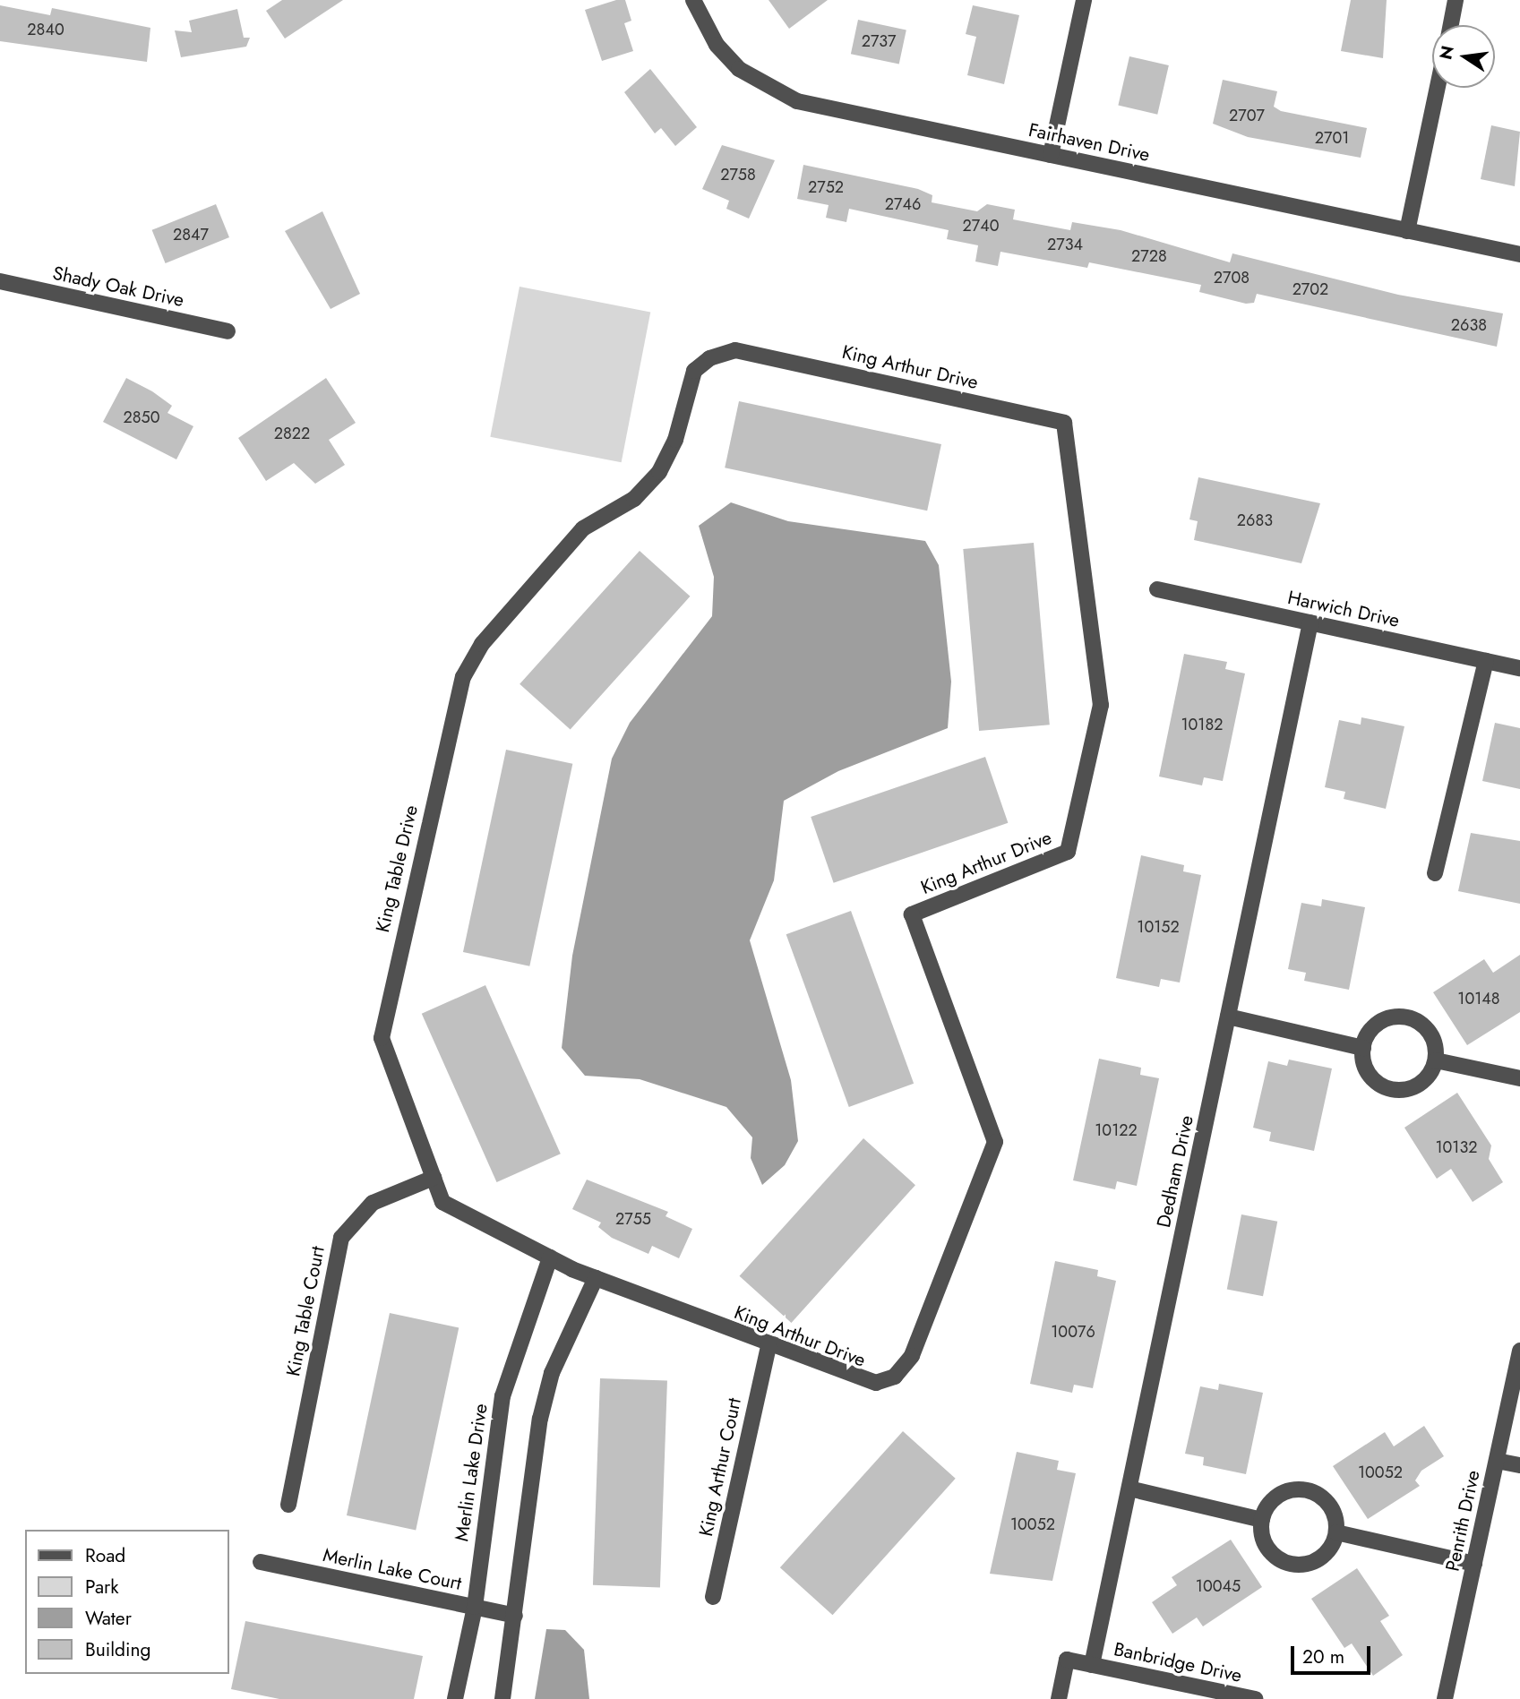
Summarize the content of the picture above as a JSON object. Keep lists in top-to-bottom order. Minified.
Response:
{"streets":{"street":["Fairhaven Drive","Shady Oak Drive","King Arthur Drive","Harwich Drive","King Table Drive","Dedham Drive","King Table Court","King Arthur Court","Merlin Lake Drive","Penrith Drive","Merlin Lake Court","Banbridge Drive"]},"crossings":[["King Arthur Drive","King Table Drive"],["King Arthur Drive","King Arthur Court"],["Harwich Drive","Dedham Drive"],["King Table Drive","King Table Court"],["King Table Drive","Merlin Lake Drive"],["Dedham Drive","Banbridge Drive"],["Merlin Lake Drive","Merlin Lake Court"]],"house_numbers":["2840","2737","2707","2701","2758","2752","2746","2740","2847","2734","2728","2708","2702","2638","2850","2822","2683","10182","10152","10148","10122","10132","2755","10076","10052","10052","10045"],"legend":["Road","Park","Water","Building"],"scale_bar":"20 m","north":"left"}
